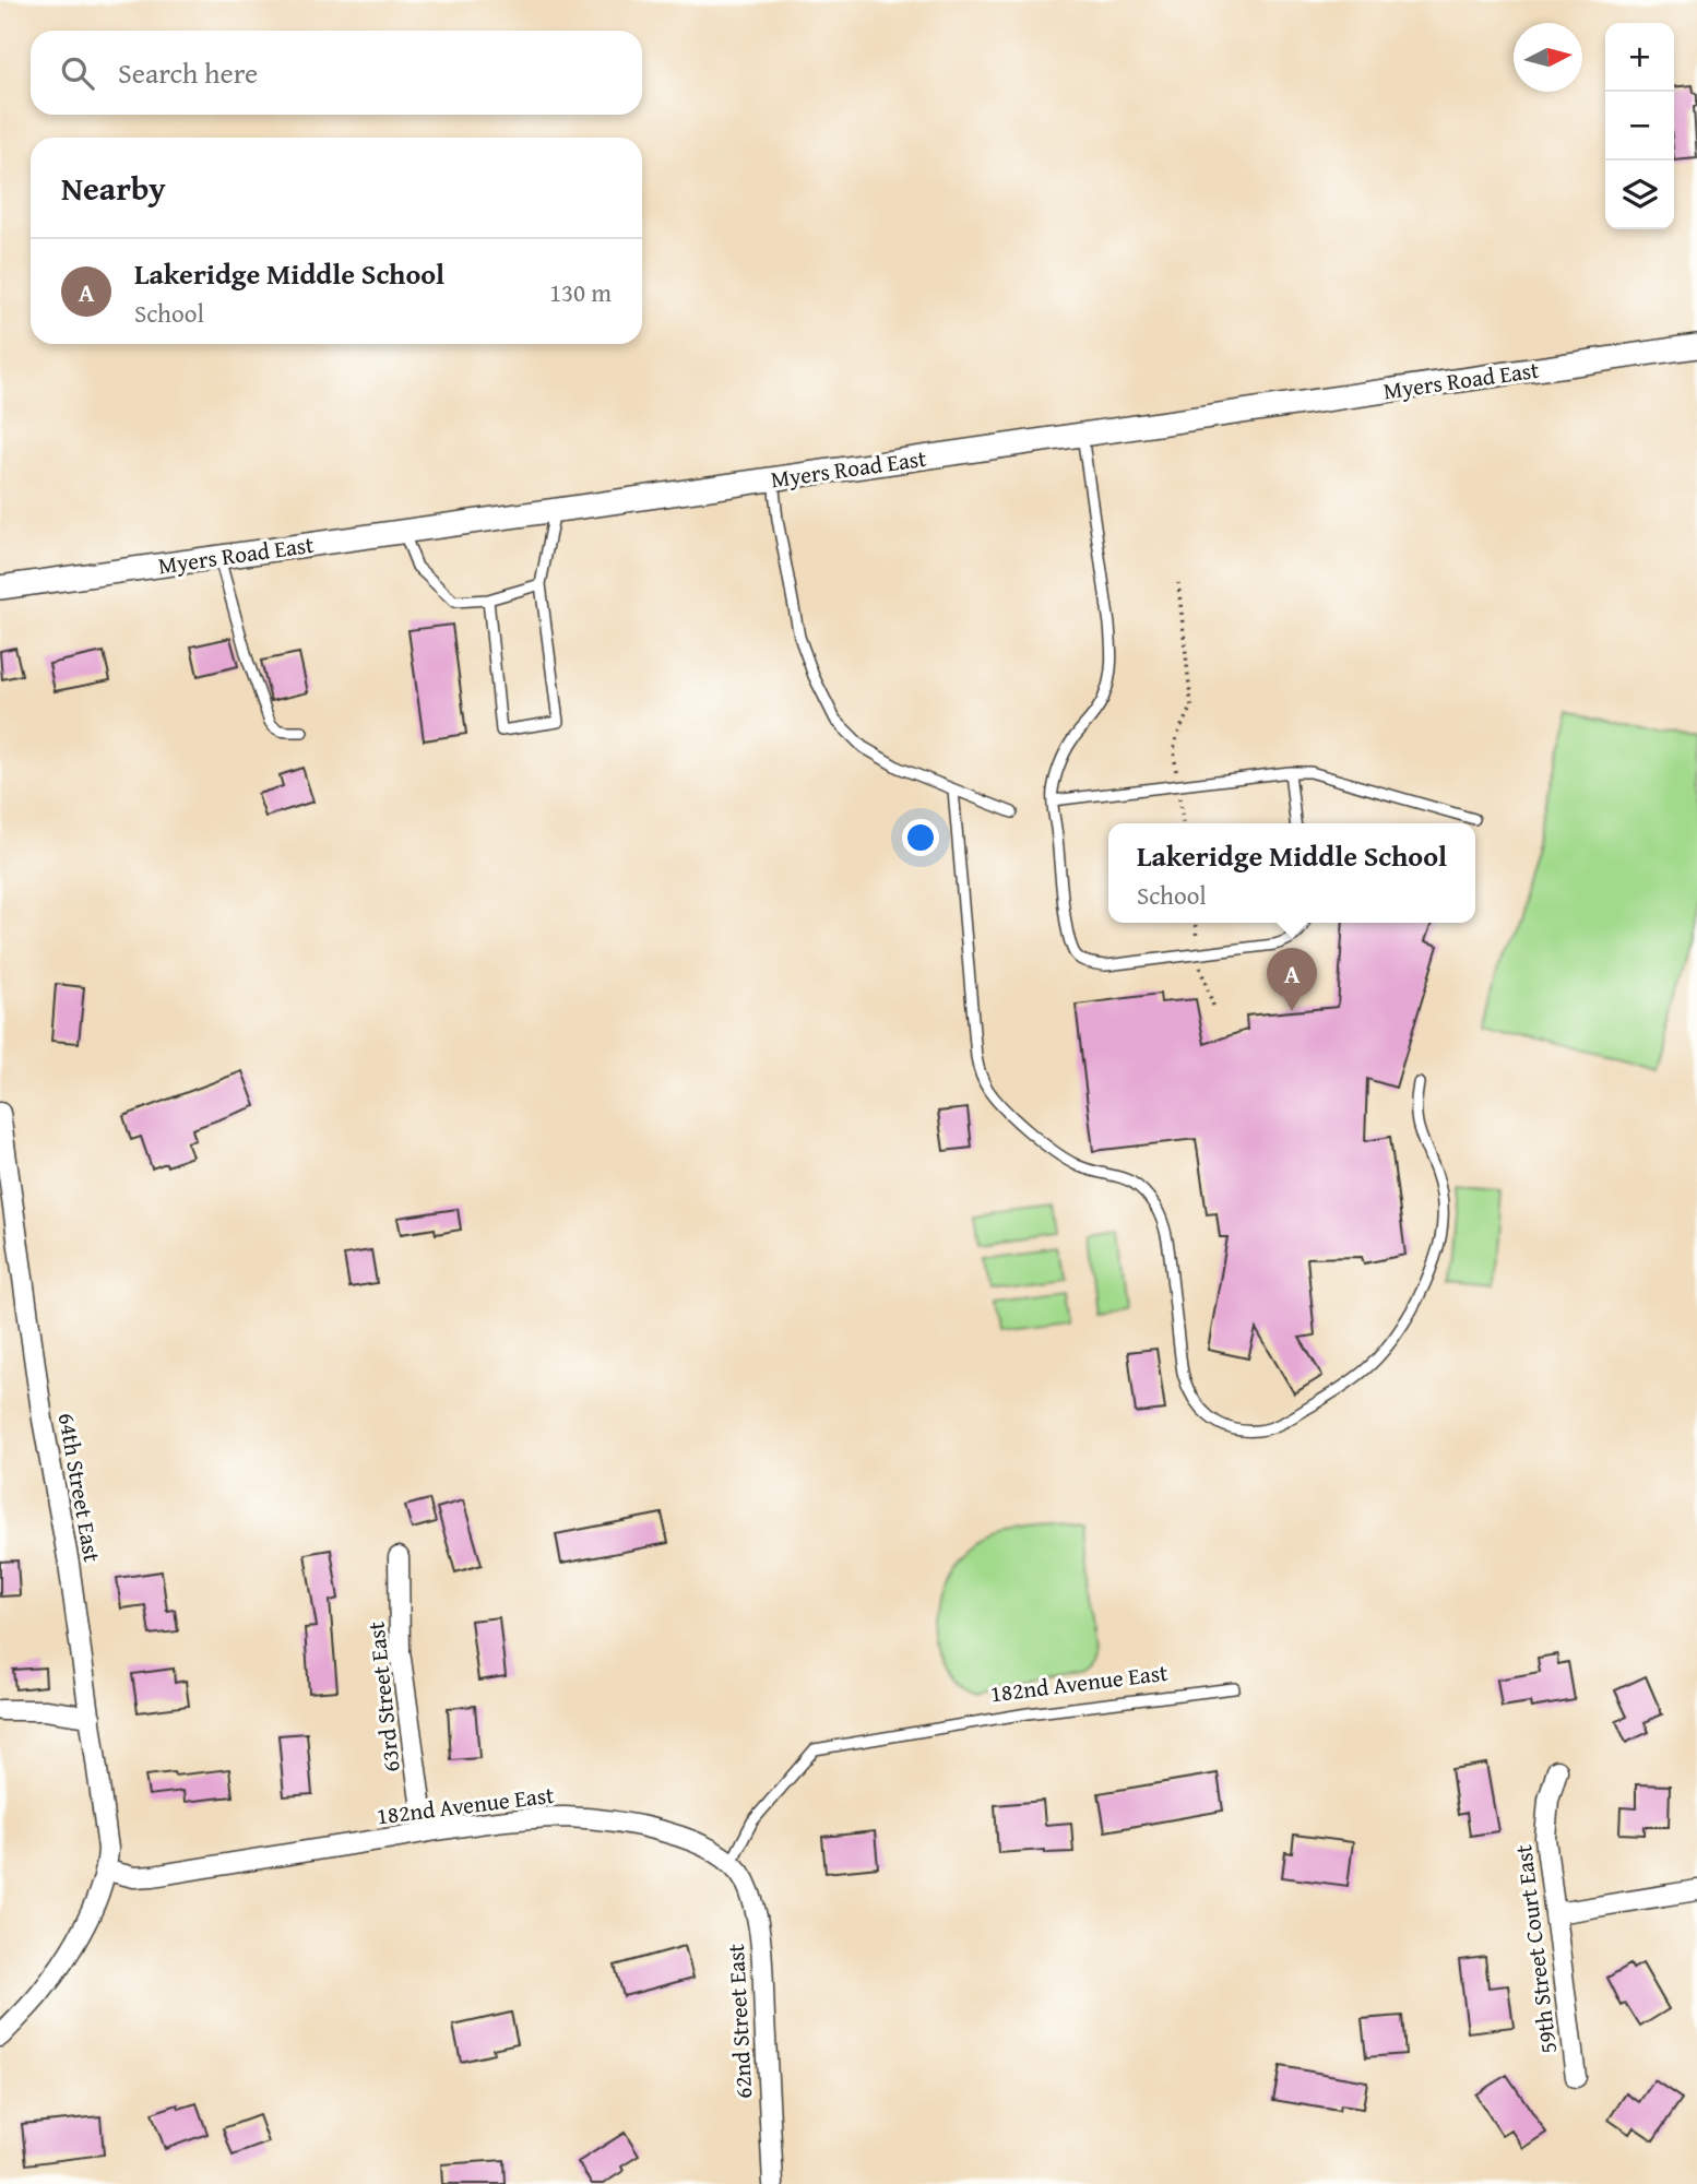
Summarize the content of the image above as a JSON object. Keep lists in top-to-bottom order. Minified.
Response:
{"streets":{"street":["Myers Road East","64th Street East","182nd Avenue East","63rd Street East","59th Street Court East","62nd Street East"]},"crossings":[["64th Street East","182nd Avenue East"],["182nd Avenue East","63rd Street East"],["182nd Avenue East","62nd Street East"]],"north":"right","page":{"map_buttons":["+","−"],"search":"Search here","heading":"Nearby","list":[{"mark":"A","name":"Lakeridge Middle School","note":"School","value":"130 m"}],"popup":["Lakeridge Middle School","School"],"pins":"A"}}
